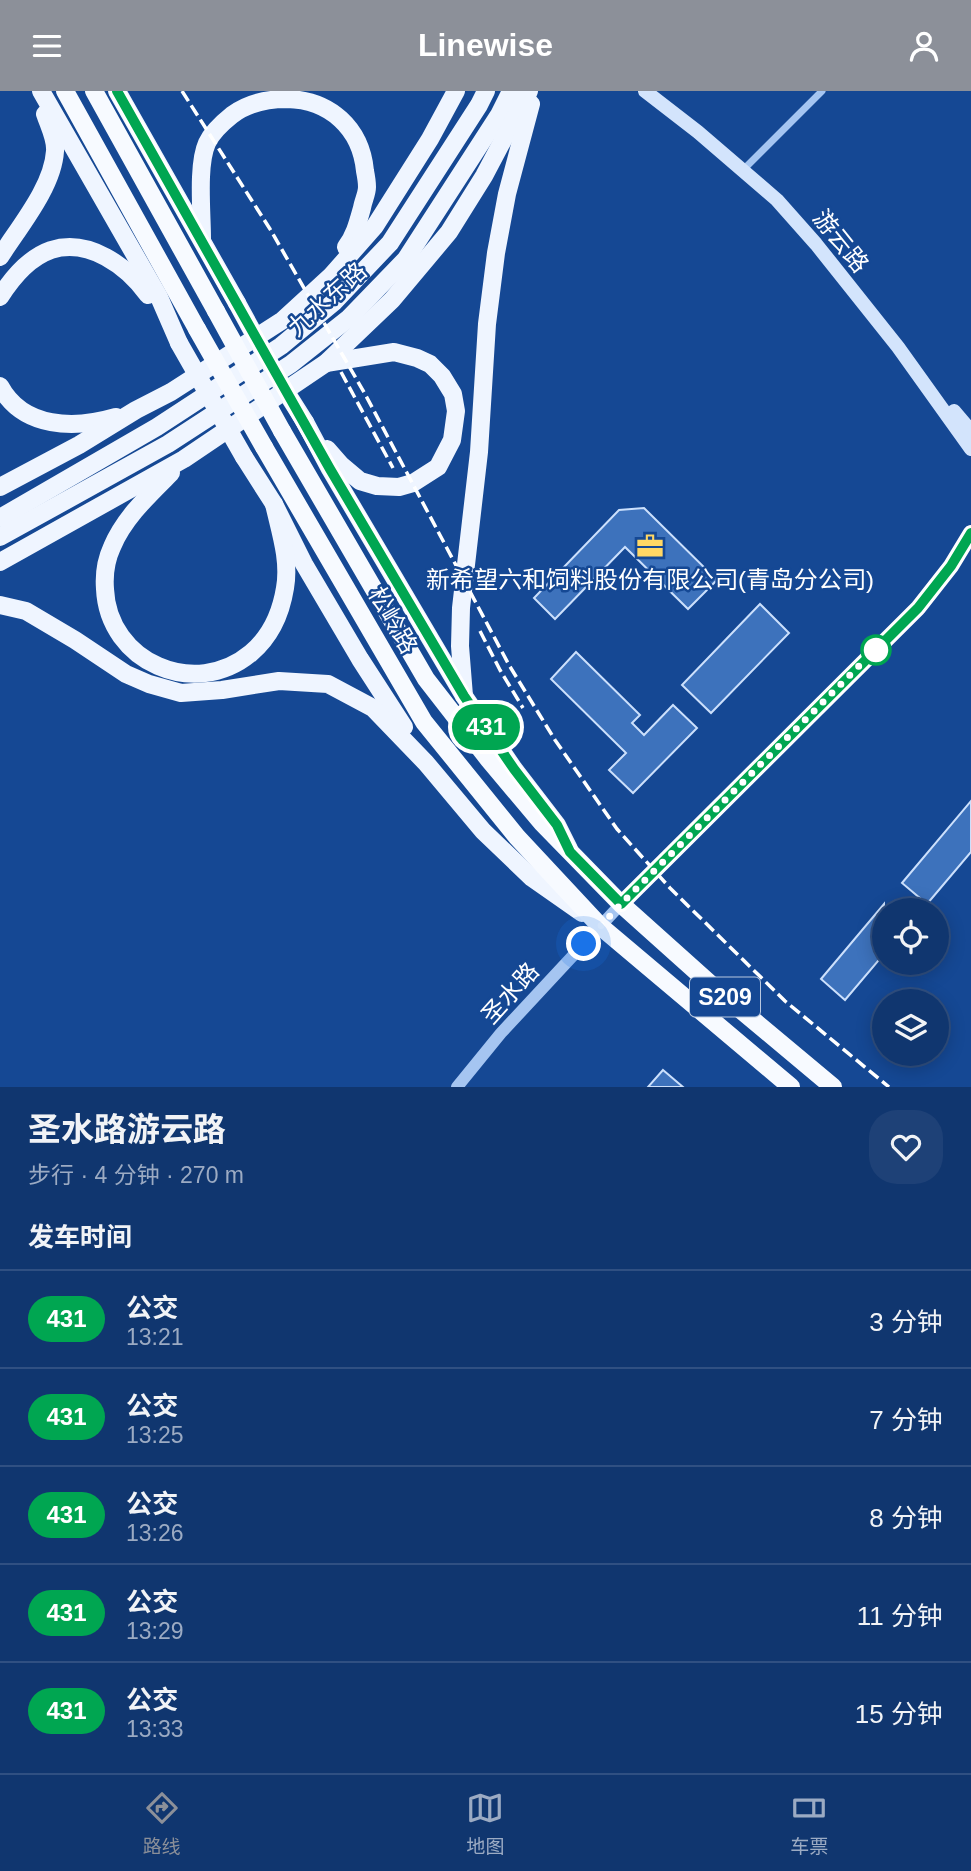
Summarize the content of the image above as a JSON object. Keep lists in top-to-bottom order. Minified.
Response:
{"streets":{"highway":["松岭路","S209"],"main road":["游云路","九水东路"],"street":["圣水路"]},"crossings":[["松岭路","圣水路"]],"places":{"office":["新希望六和饲料股份有限公司(青岛分公司)"]},"lines":["bus line 431"],"page":{"header":"Linewise","on_map":"431","heading":[["圣水路游云路","步行 · 4 分钟 · 270 m"],"发车时间"],"list":[{"mark":"431","name":"公交","note":"13:21","value":"3 分钟"},{"mark":"431","name":"公交","note":"13:25","value":"7 分钟"},{"mark":"431","name":"公交","note":"13:26","value":"8 分钟"},{"mark":"431","name":"公交","note":"13:29","value":"11 分钟"},{"mark":"431","name":"公交","note":"13:33","value":"15 分钟"}],"tabs":["路线","地图","车票"]}}
